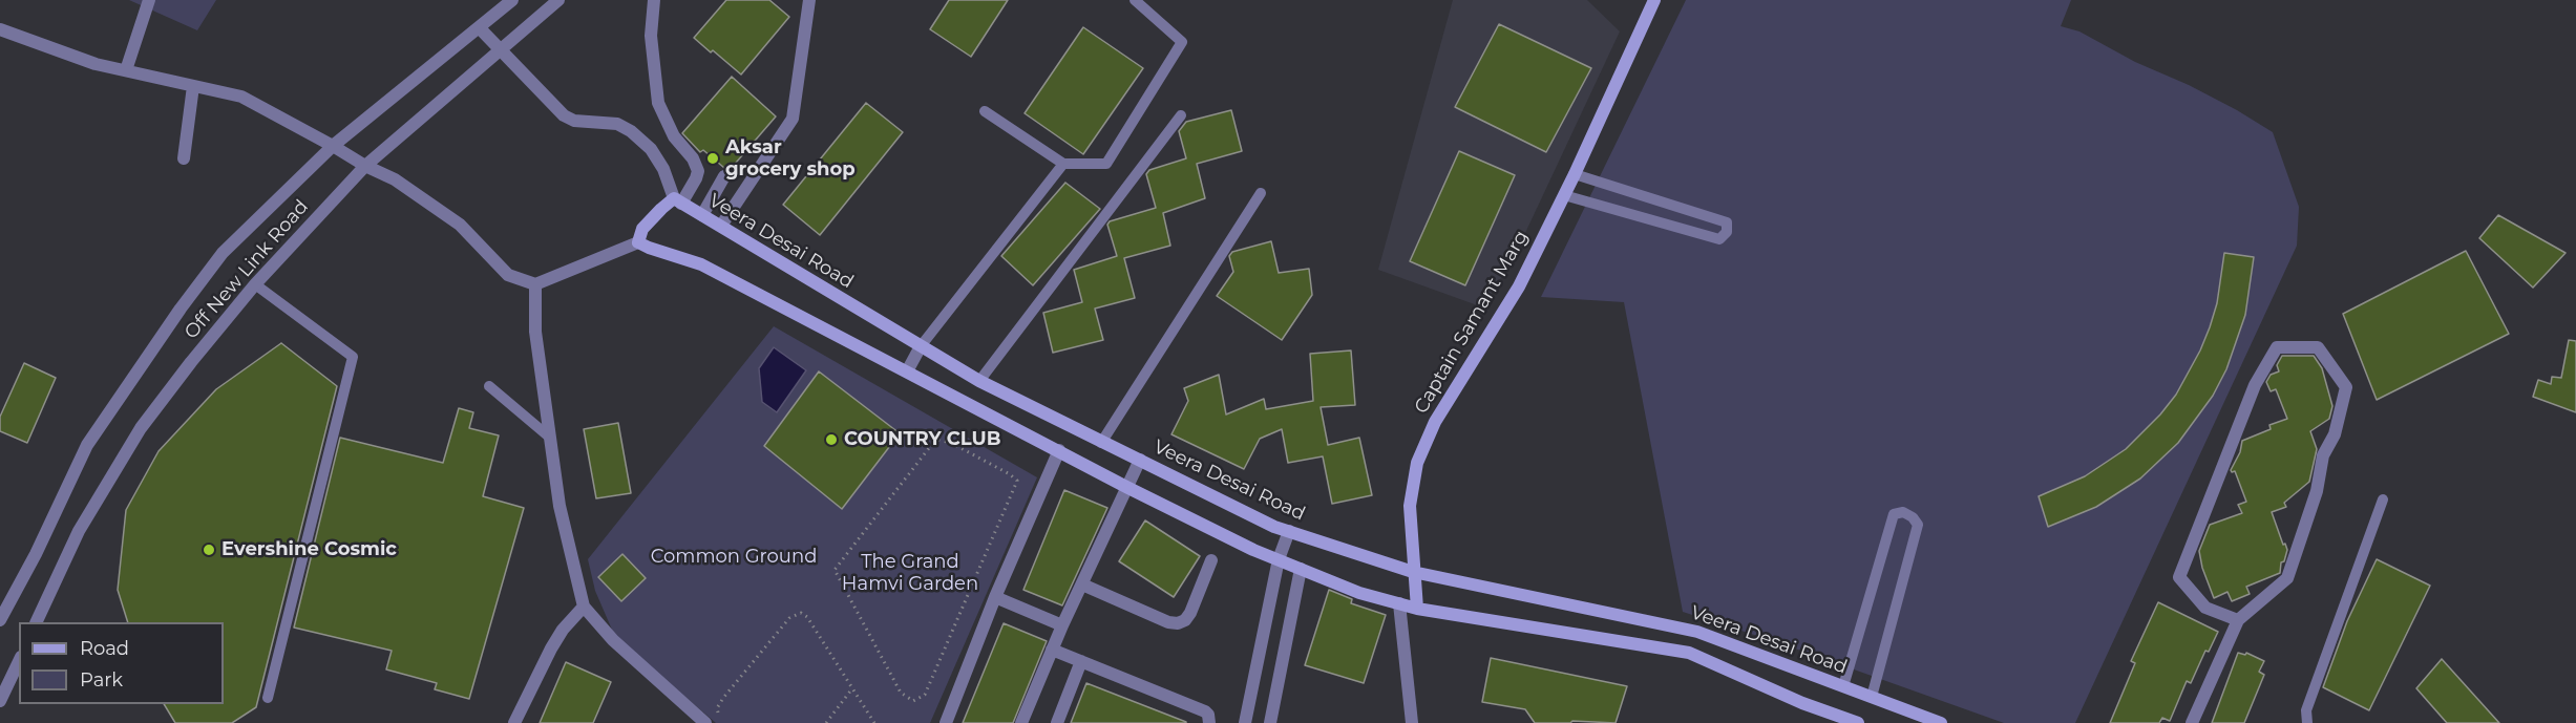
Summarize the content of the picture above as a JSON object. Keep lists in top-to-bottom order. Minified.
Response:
{"streets":{"street":["Veera Desai Road","Off New Link Road","Captain Samant Marg"]},"crossings":[["Veera Desai Road","Captain Samant Marg"]],"parks":["Common Ground","The Grand Hamvi Garden"],"places":["Aksar grocery shop","COUNTRY CLUB","Evershine Cosmic"],"legend":["Road","Park"]}
